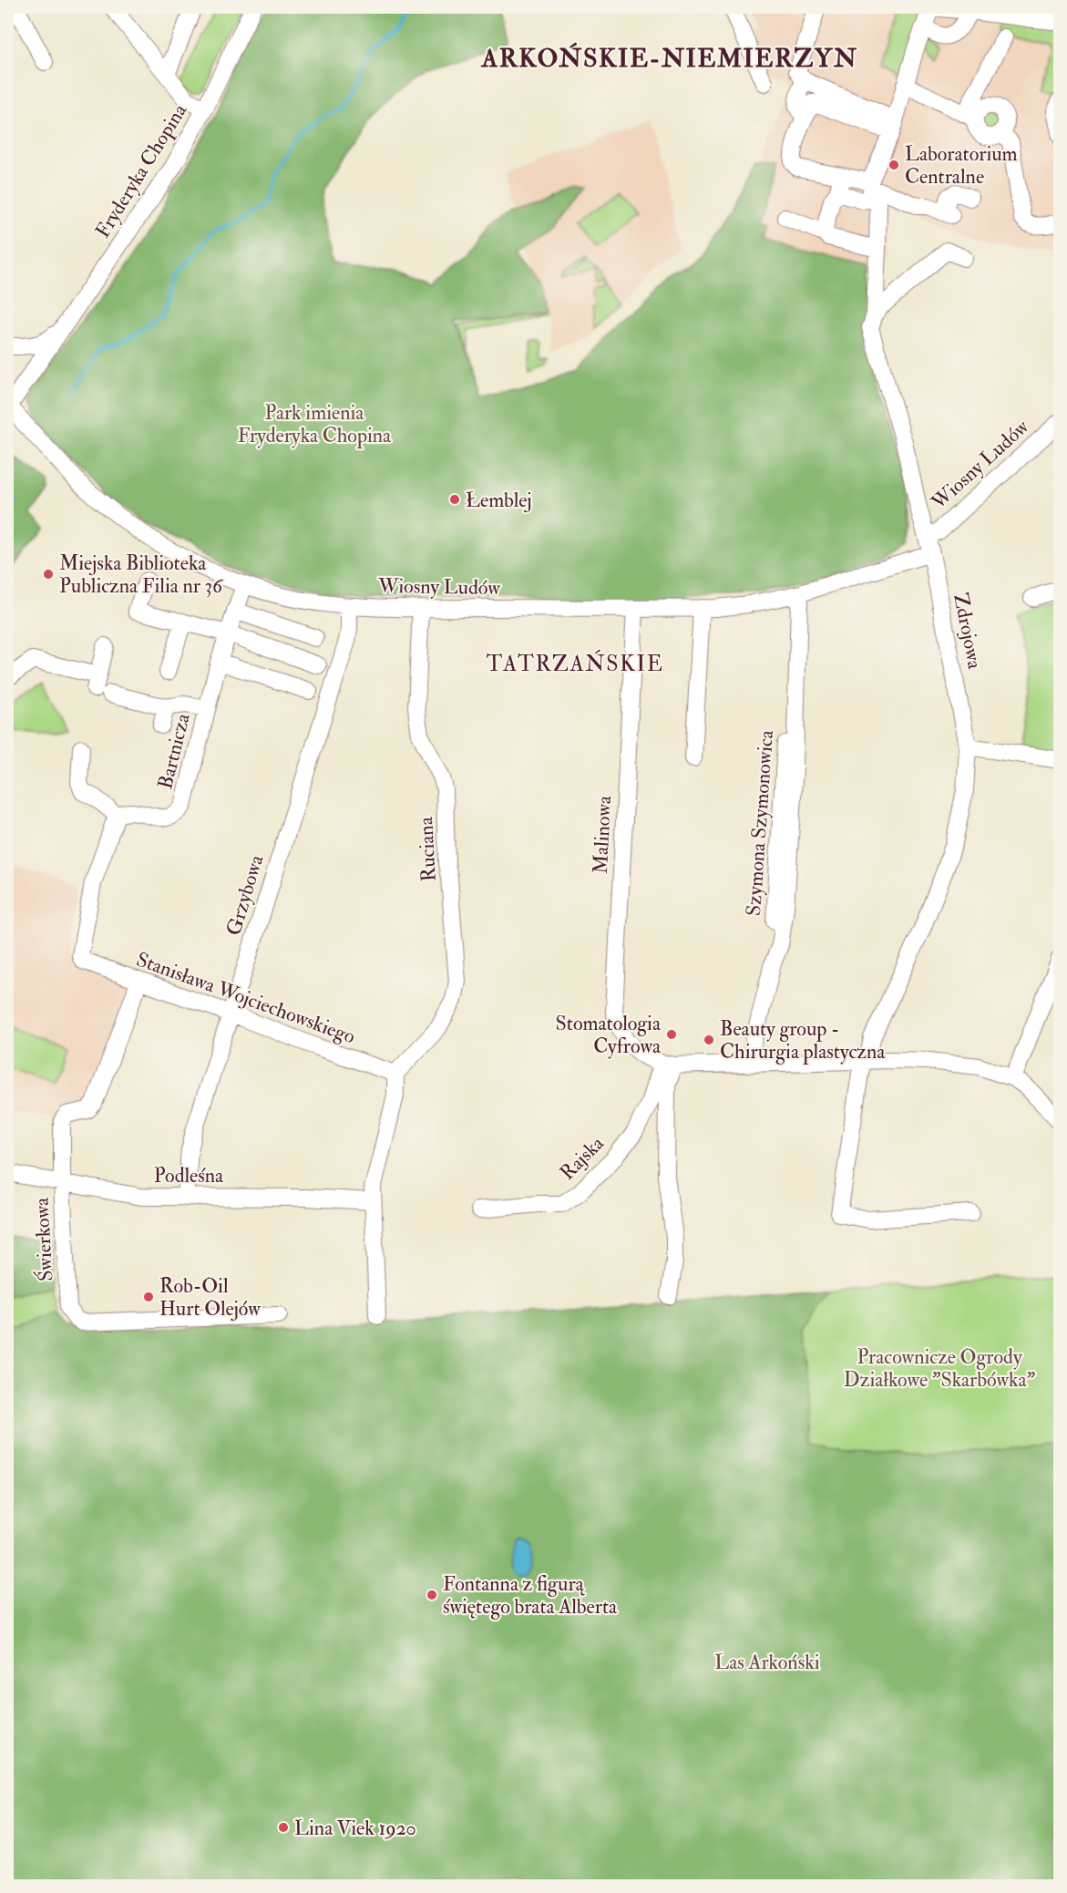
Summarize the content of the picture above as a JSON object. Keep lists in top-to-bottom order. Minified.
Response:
{"streets":{"street":["Fryderyka Chopina","Wiosny Ludów","Zdrojowa","Bartnicza","Szymona Szymonowica","Malinowa","Ruciana","Grzybowa","Stanisława Wojciechowskiego","Rajska","Podleśna","Świerkowa"]},"crossings":[["Fryderyka Chopina","Wiosny Ludów"],["Wiosny Ludów","Zdrojowa"],["Wiosny Ludów","Bartnicza"],["Wiosny Ludów","Szymona Szymonowica"],["Wiosny Ludów","Malinowa"],["Wiosny Ludów","Ruciana"],["Wiosny Ludów","Grzybowa"],["Bartnicza","Stanisława Wojciechowskiego"],["Malinowa","Rajska"],["Ruciana","Stanisława Wojciechowskiego"],["Grzybowa","Stanisława Wojciechowskiego"],["Grzybowa","Podleśna"],["Stanisława Wojciechowskiego","Świerkowa"],["Podleśna","Świerkowa"]],"districts":["ARKOŃSKIE-NIEMIERZYN","TATRZAŃSKIE"],"parks":["Park imienia Fryderyka Chopina","Pracownicze Ogrody Działkowe \"Skarbówka\"","Las Arkoński"],"places":["Laboratorium Centralne","Łemblej","Miejska Biblioteka Publiczna Filia nr 36","Stomatologia Cyfrowa","Beauty group - Chirurgia plastyczna","Rob-Oil Hurt Olejów","Fontanna z figurą świętego brata Alberta","Lina Viek 1920"]}
